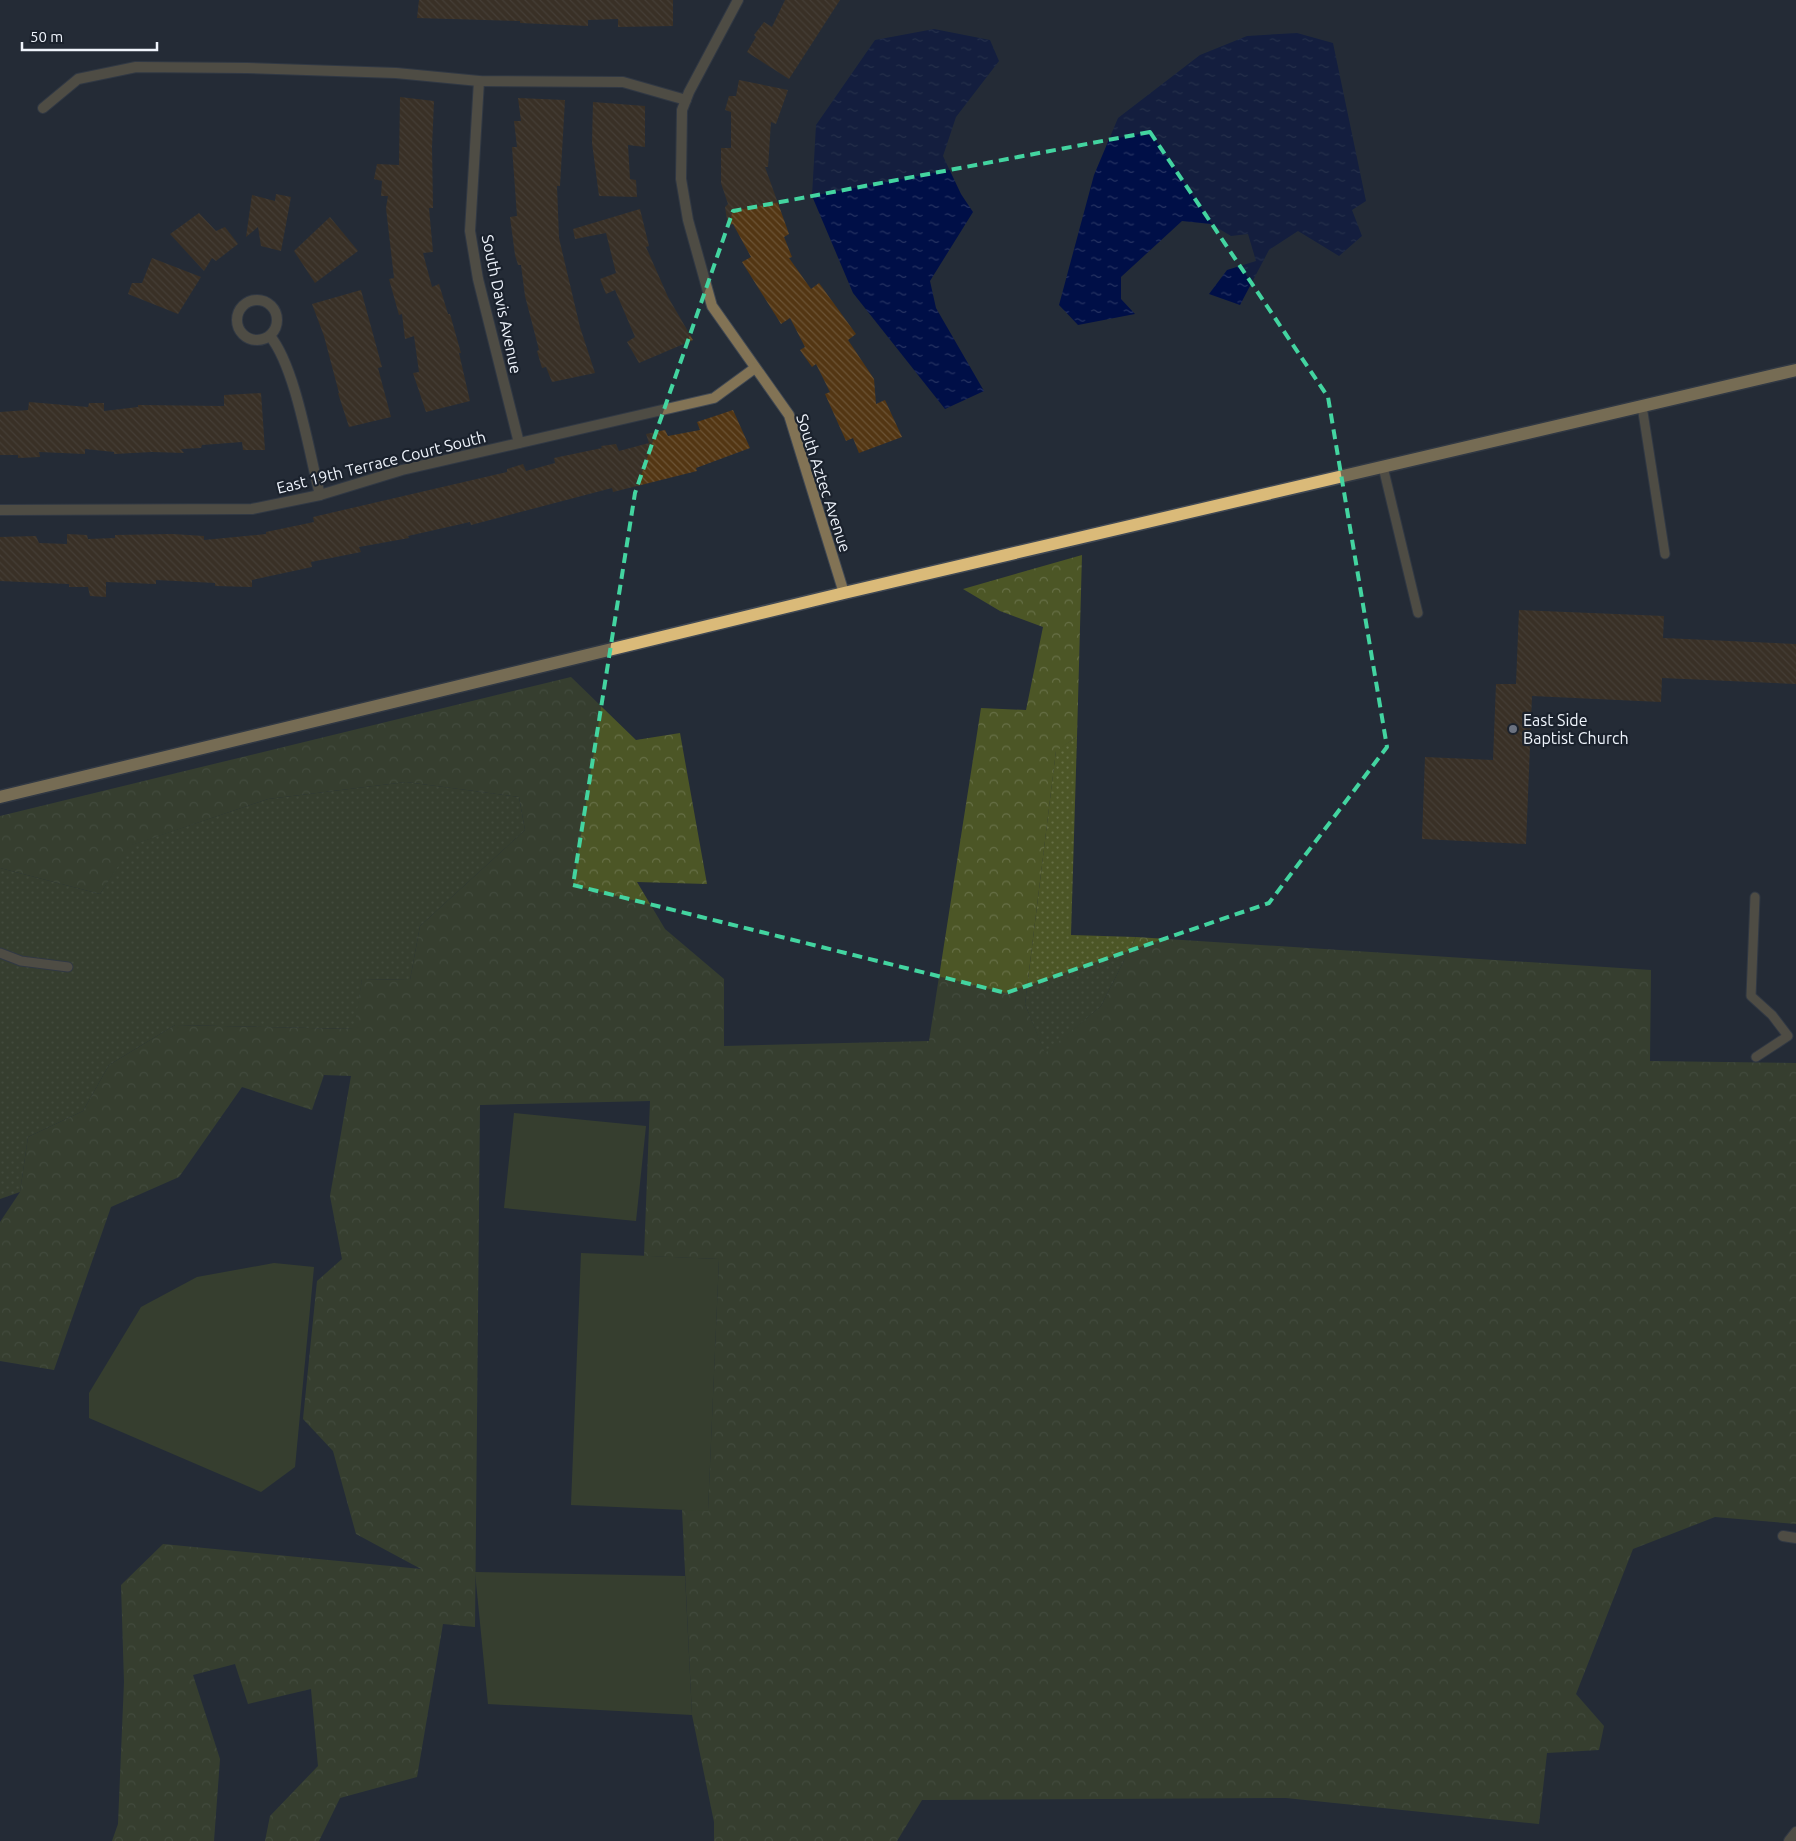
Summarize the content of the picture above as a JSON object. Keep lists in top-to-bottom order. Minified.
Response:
{"streets":{"street":["South Davis Avenue","East 19th Terrace Court South","South Aztec Avenue"]},"crossings":[["South Davis Avenue","East 19th Terrace Court South"],["East 19th Terrace Court South","South Aztec Avenue"]],"places":["East Side Baptist Church"],"scale_bar":"50 m"}
